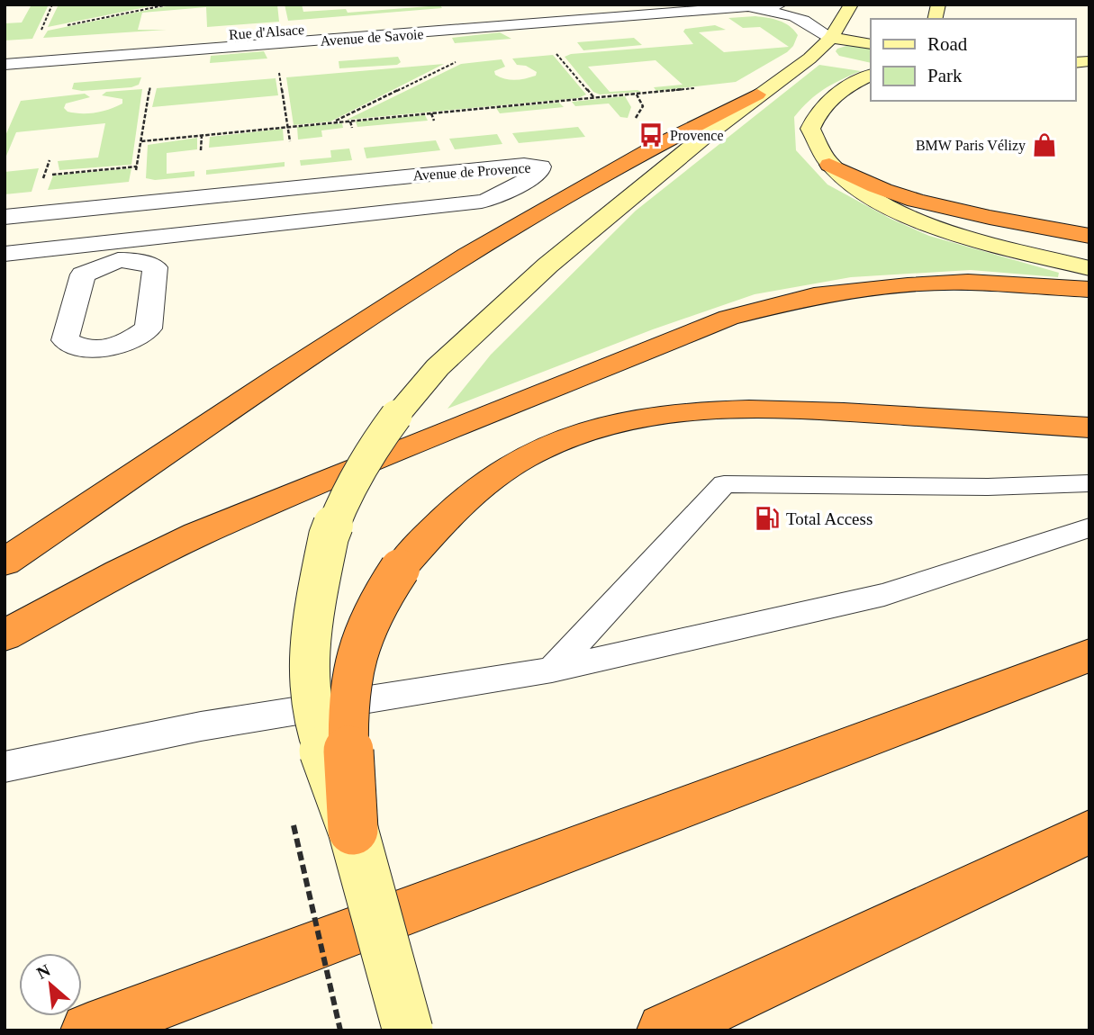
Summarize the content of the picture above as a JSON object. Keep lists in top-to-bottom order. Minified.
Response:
{"streets":{"street":["Avenue de Savoie","Avenue de Provence"]},"places":{"bus stop":["Provence"],"shop":["BMW Paris Vélizy"],"fuel station":["Total Access"]},"legend":["Road","Park"],"north":"top left"}
